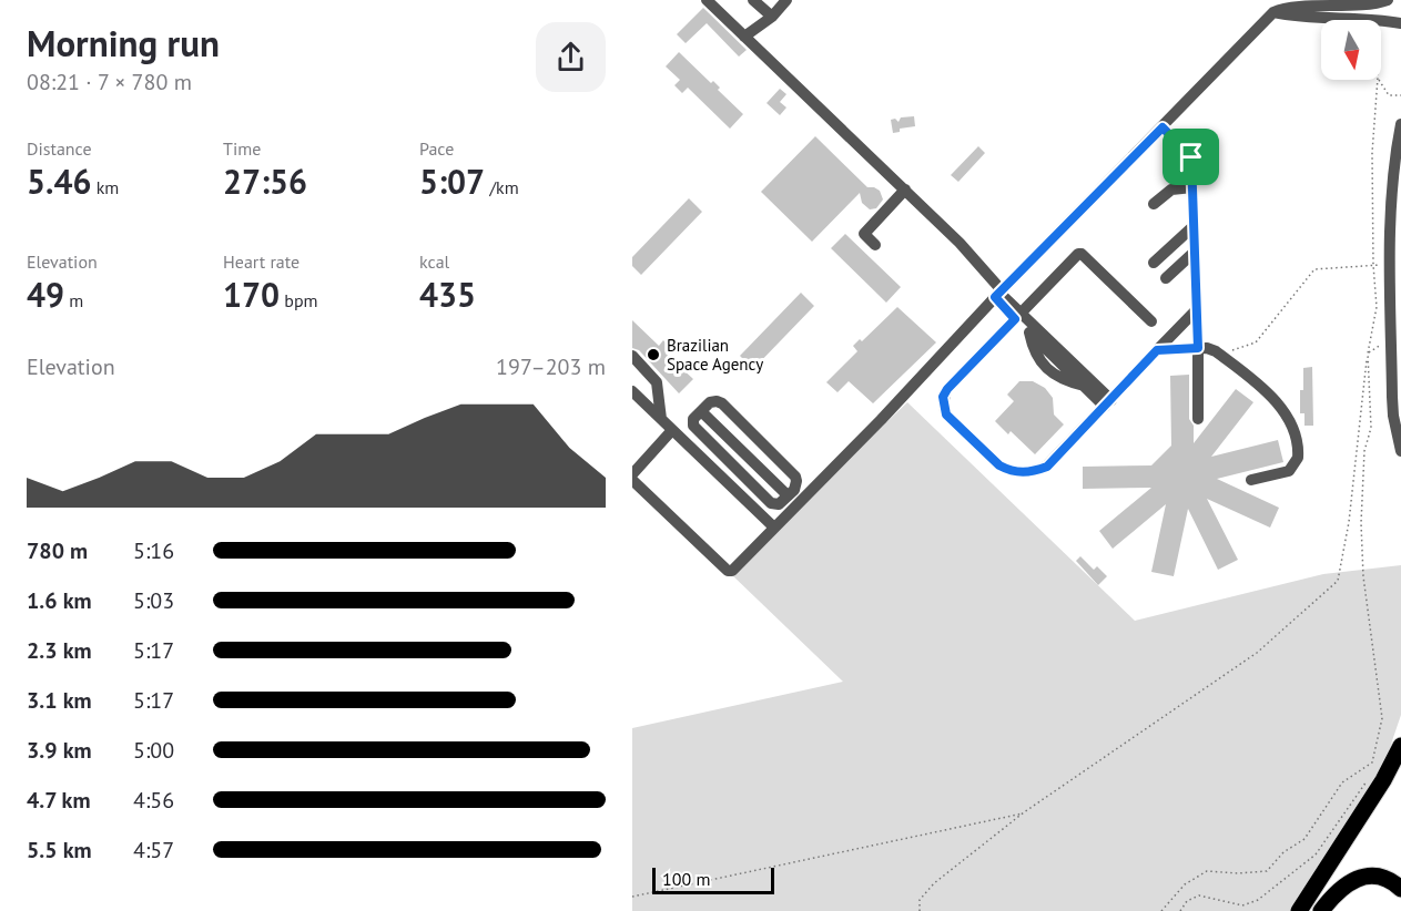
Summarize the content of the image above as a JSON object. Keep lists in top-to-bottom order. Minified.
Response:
{"places":["Brazilian Space Agency"],"scale_bar":"100 m","north":"bottom","page":{"heading":["Morning run","08:21 · 7 × 780 m"],"stats":[["Distance","5.46 km"],["Time","27:56"],["Pace","5:07 /km"],["Elevation","49 m"],["Heart rate","170 bpm"],["kcal","435"]],"chart":["Elevation","197–203 m"],"list":[{"name":"780 m","note":"5:16"},{"name":"1.6 km","note":"5:03"},{"name":"2.3 km","note":"5:17"},{"name":"3.1 km","note":"5:17"},{"name":"3.9 km","note":"5:00"},{"name":"4.7 km","note":"4:56"},{"name":"5.5 km","note":"4:57"}],"scale":"100 m"}}
